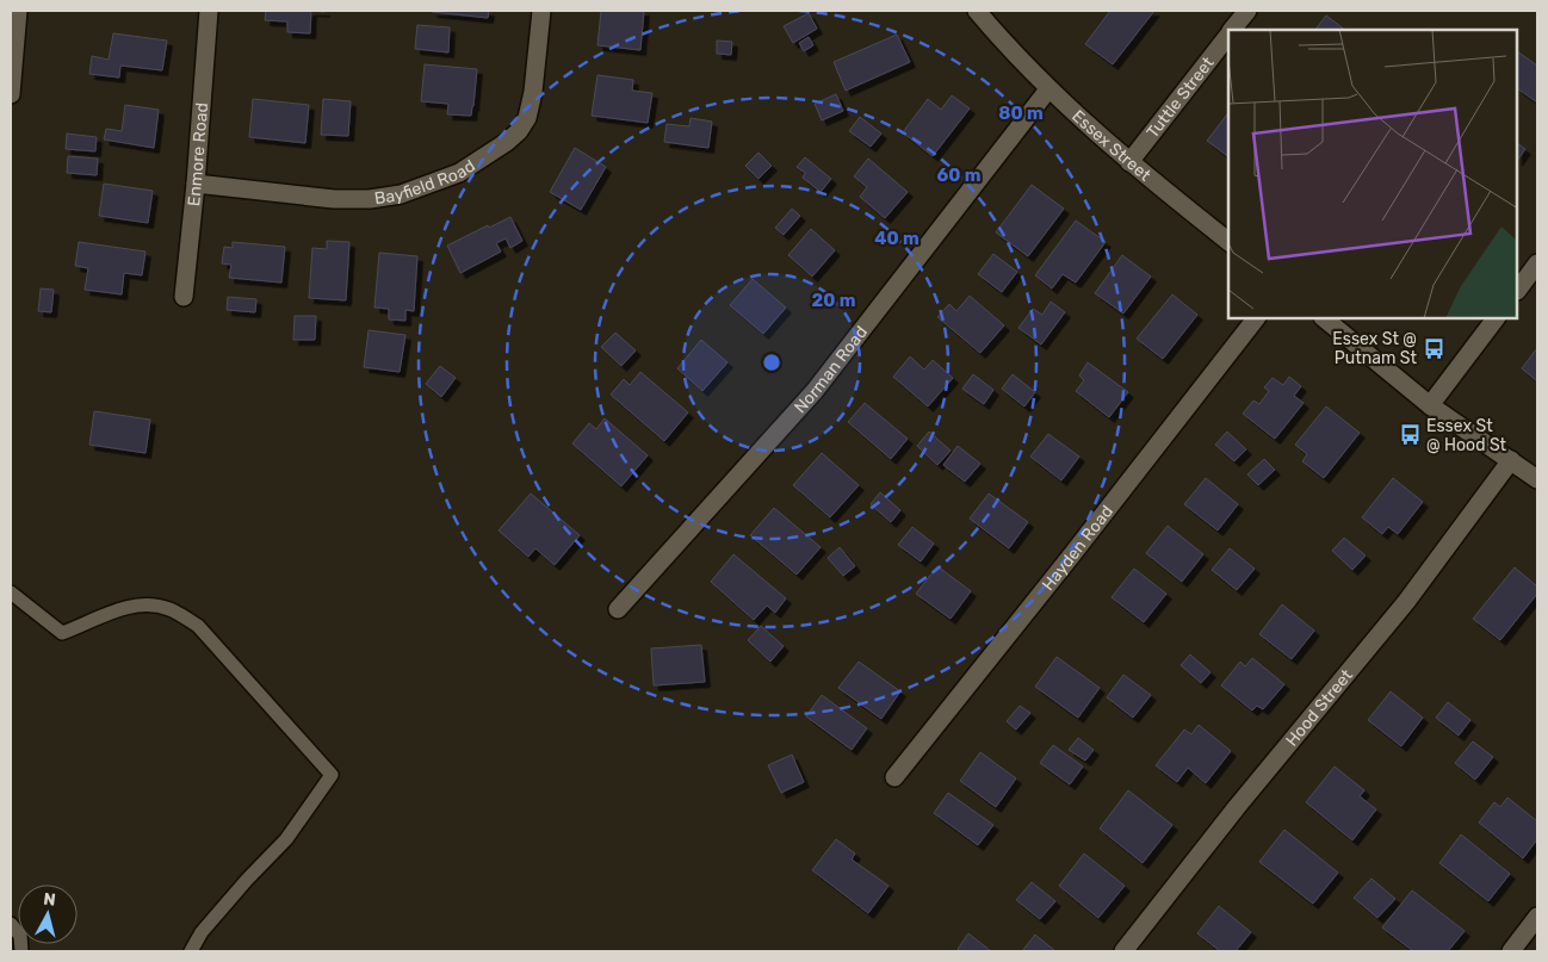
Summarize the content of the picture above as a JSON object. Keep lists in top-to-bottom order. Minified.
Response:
{"streets":{"street":["Tuttle Street","Essex Street","Enmore Road","Bayfield Road","Norman Road","Hayden Road","Hood Street"]},"crossings":[["Tuttle Street","Essex Street"],["Essex Street","Norman Road"],["Enmore Road","Bayfield Road"]],"places":{"bus stop":["Essex St @ Putnam St","Essex St @ Hood St"]},"north":"top","rings":["80 m","60 m","40 m","20 m"]}
